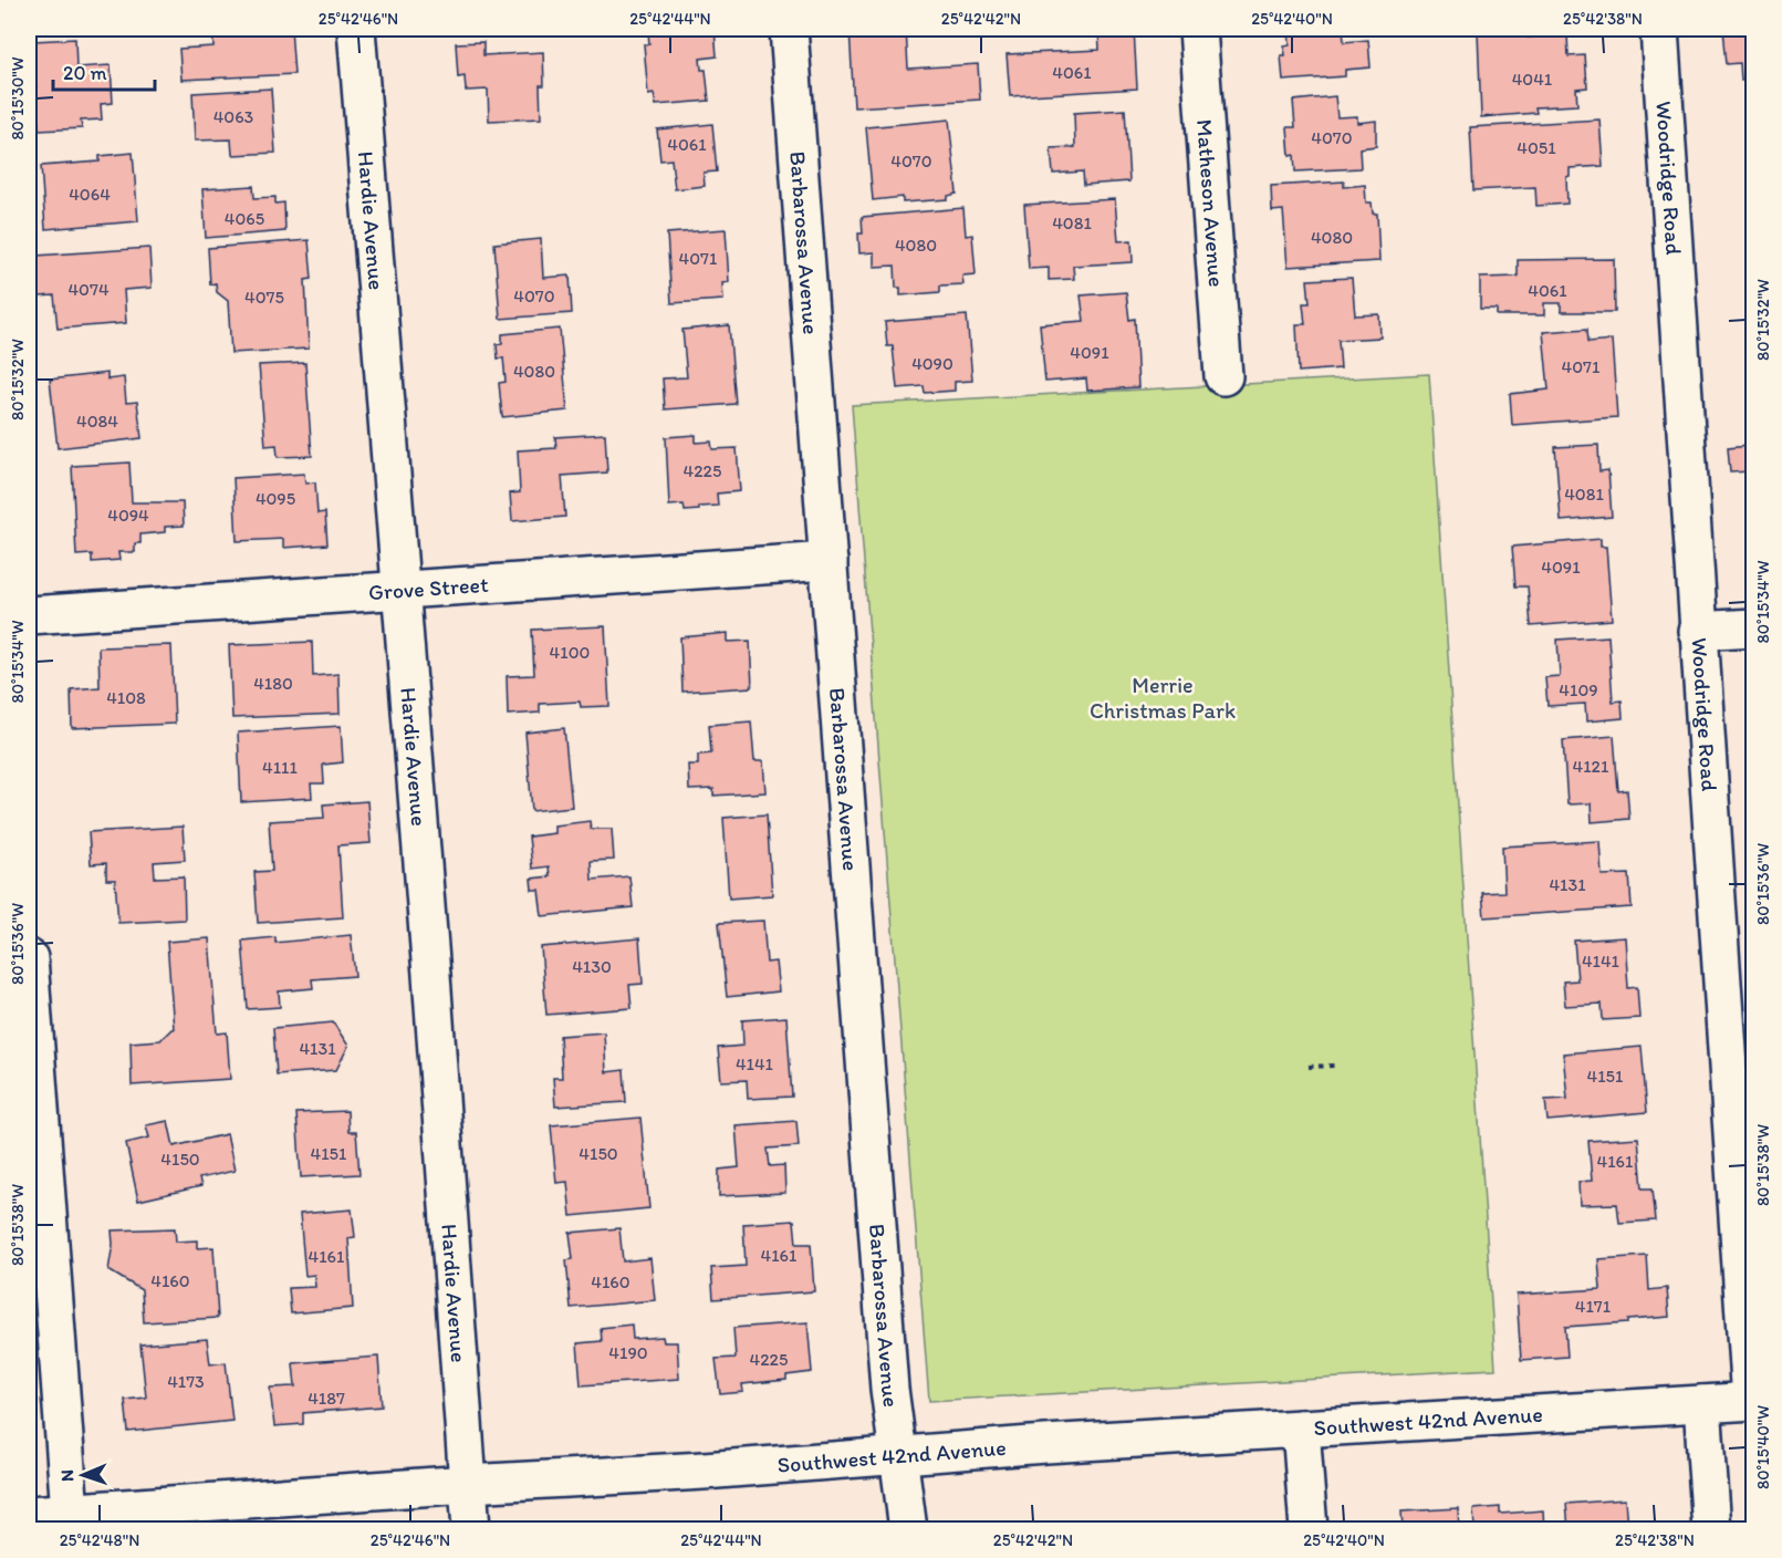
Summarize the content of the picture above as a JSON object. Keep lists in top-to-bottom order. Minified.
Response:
{"streets":{"street":["Woodridge Road","Matheson Avenue","Hardie Avenue","Barbarossa Avenue","Grove Street","Southwest 42nd Avenue"]},"crossings":[["Woodridge Road","Southwest 42nd Avenue"],["Hardie Avenue","Grove Street"],["Hardie Avenue","Southwest 42nd Avenue"],["Barbarossa Avenue","Grove Street"],["Barbarossa Avenue","Southwest 42nd Avenue"]],"parks":["Merrie Christmas Park"],"house_numbers":["4061","4041","4063","4070","4061","4051","4070","4064","4065","4081","4080","4080","4071","4074","4061","4070","4075","4091","4090","4071","4080","4084","4225","4081","4095","4094","4091","4100","4180","4109","4108","4121","4111","4131","4141","4130","4131","4141","4151","4151","4150","4150","4161","4161","4161","4160","4160","4171","4190","4225","4173","4187"],"scale_bar":"20 m","north":"left","coordinates":["25°42'46\"N","25°42'44\"N","25°42'42\"N","25°42'40\"N","25°42'38\"N","80°15'30\"W","80°15'32\"W","80°15'34\"W","80°15'36\"W","80°15'38\"W","80°15'40\"W","25°42'48\"N"]}
